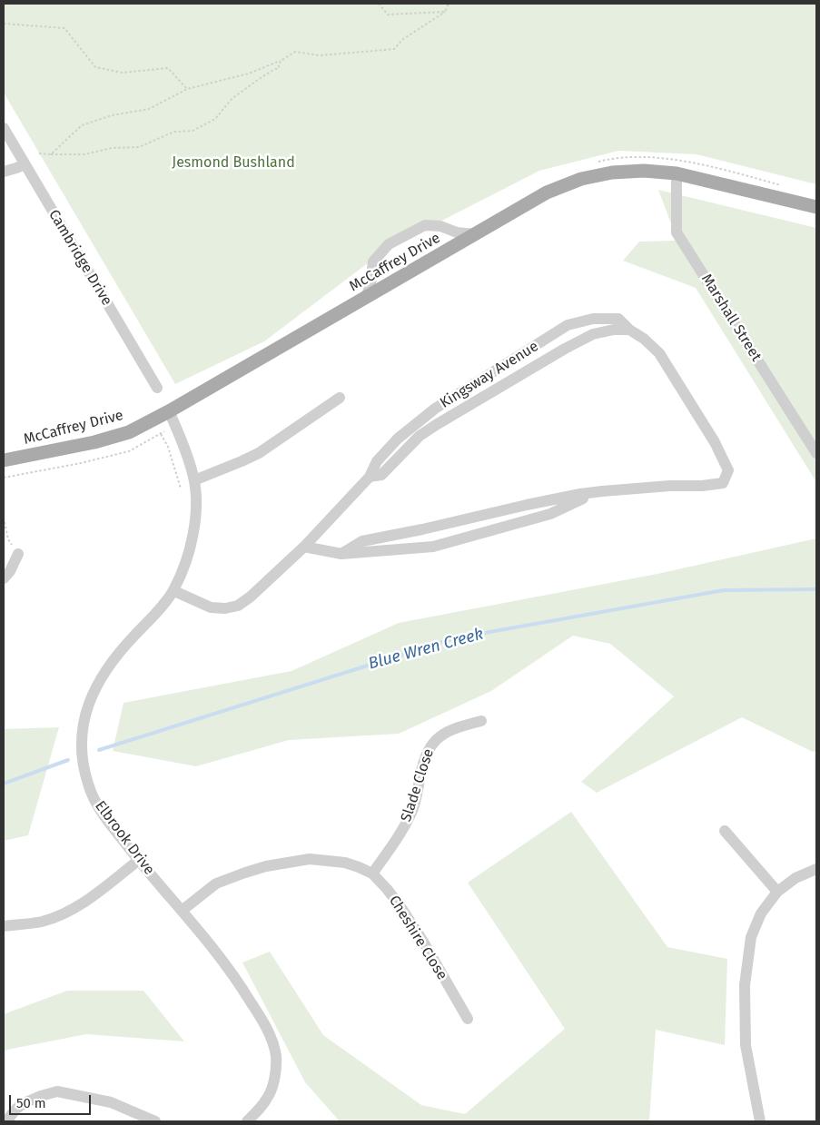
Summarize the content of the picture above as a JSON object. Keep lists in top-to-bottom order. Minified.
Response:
{"streets":{"main road":["McCaffrey Drive"],"street":["Cambridge Drive","Marshall Street","Kingsway Avenue","Slade Close","Elbrook Drive","Cheshire Close"]},"crossings":[["McCaffrey Drive","Marshall Street"],["McCaffrey Drive","Elbrook Drive"],["Kingsway Avenue","Elbrook Drive"],["Slade Close","Cheshire Close"],["Elbrook Drive","Cheshire Close"]],"water":["Blue Wren Creek"],"parks":["Jesmond Bushland"],"scale_bar":"50 m"}
